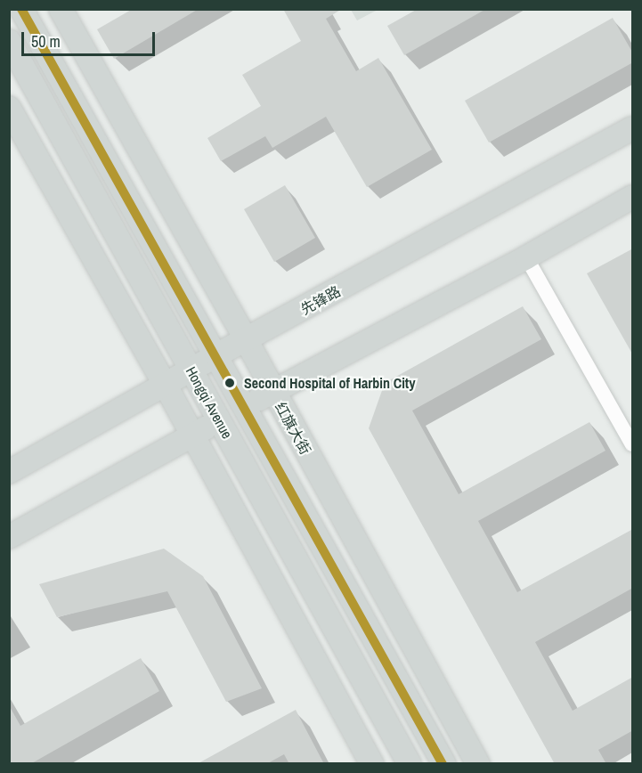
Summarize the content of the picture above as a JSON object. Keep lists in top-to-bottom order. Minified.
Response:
{"streets":{"main road":["先锋路","Hongqi Avenue","红旗大街"]},"crossings":[["先锋路","Hongqi Avenue"],["先锋路","红旗大街"]],"places":["Second Hospital of Harbin City"],"scale_bar":"50 m"}
